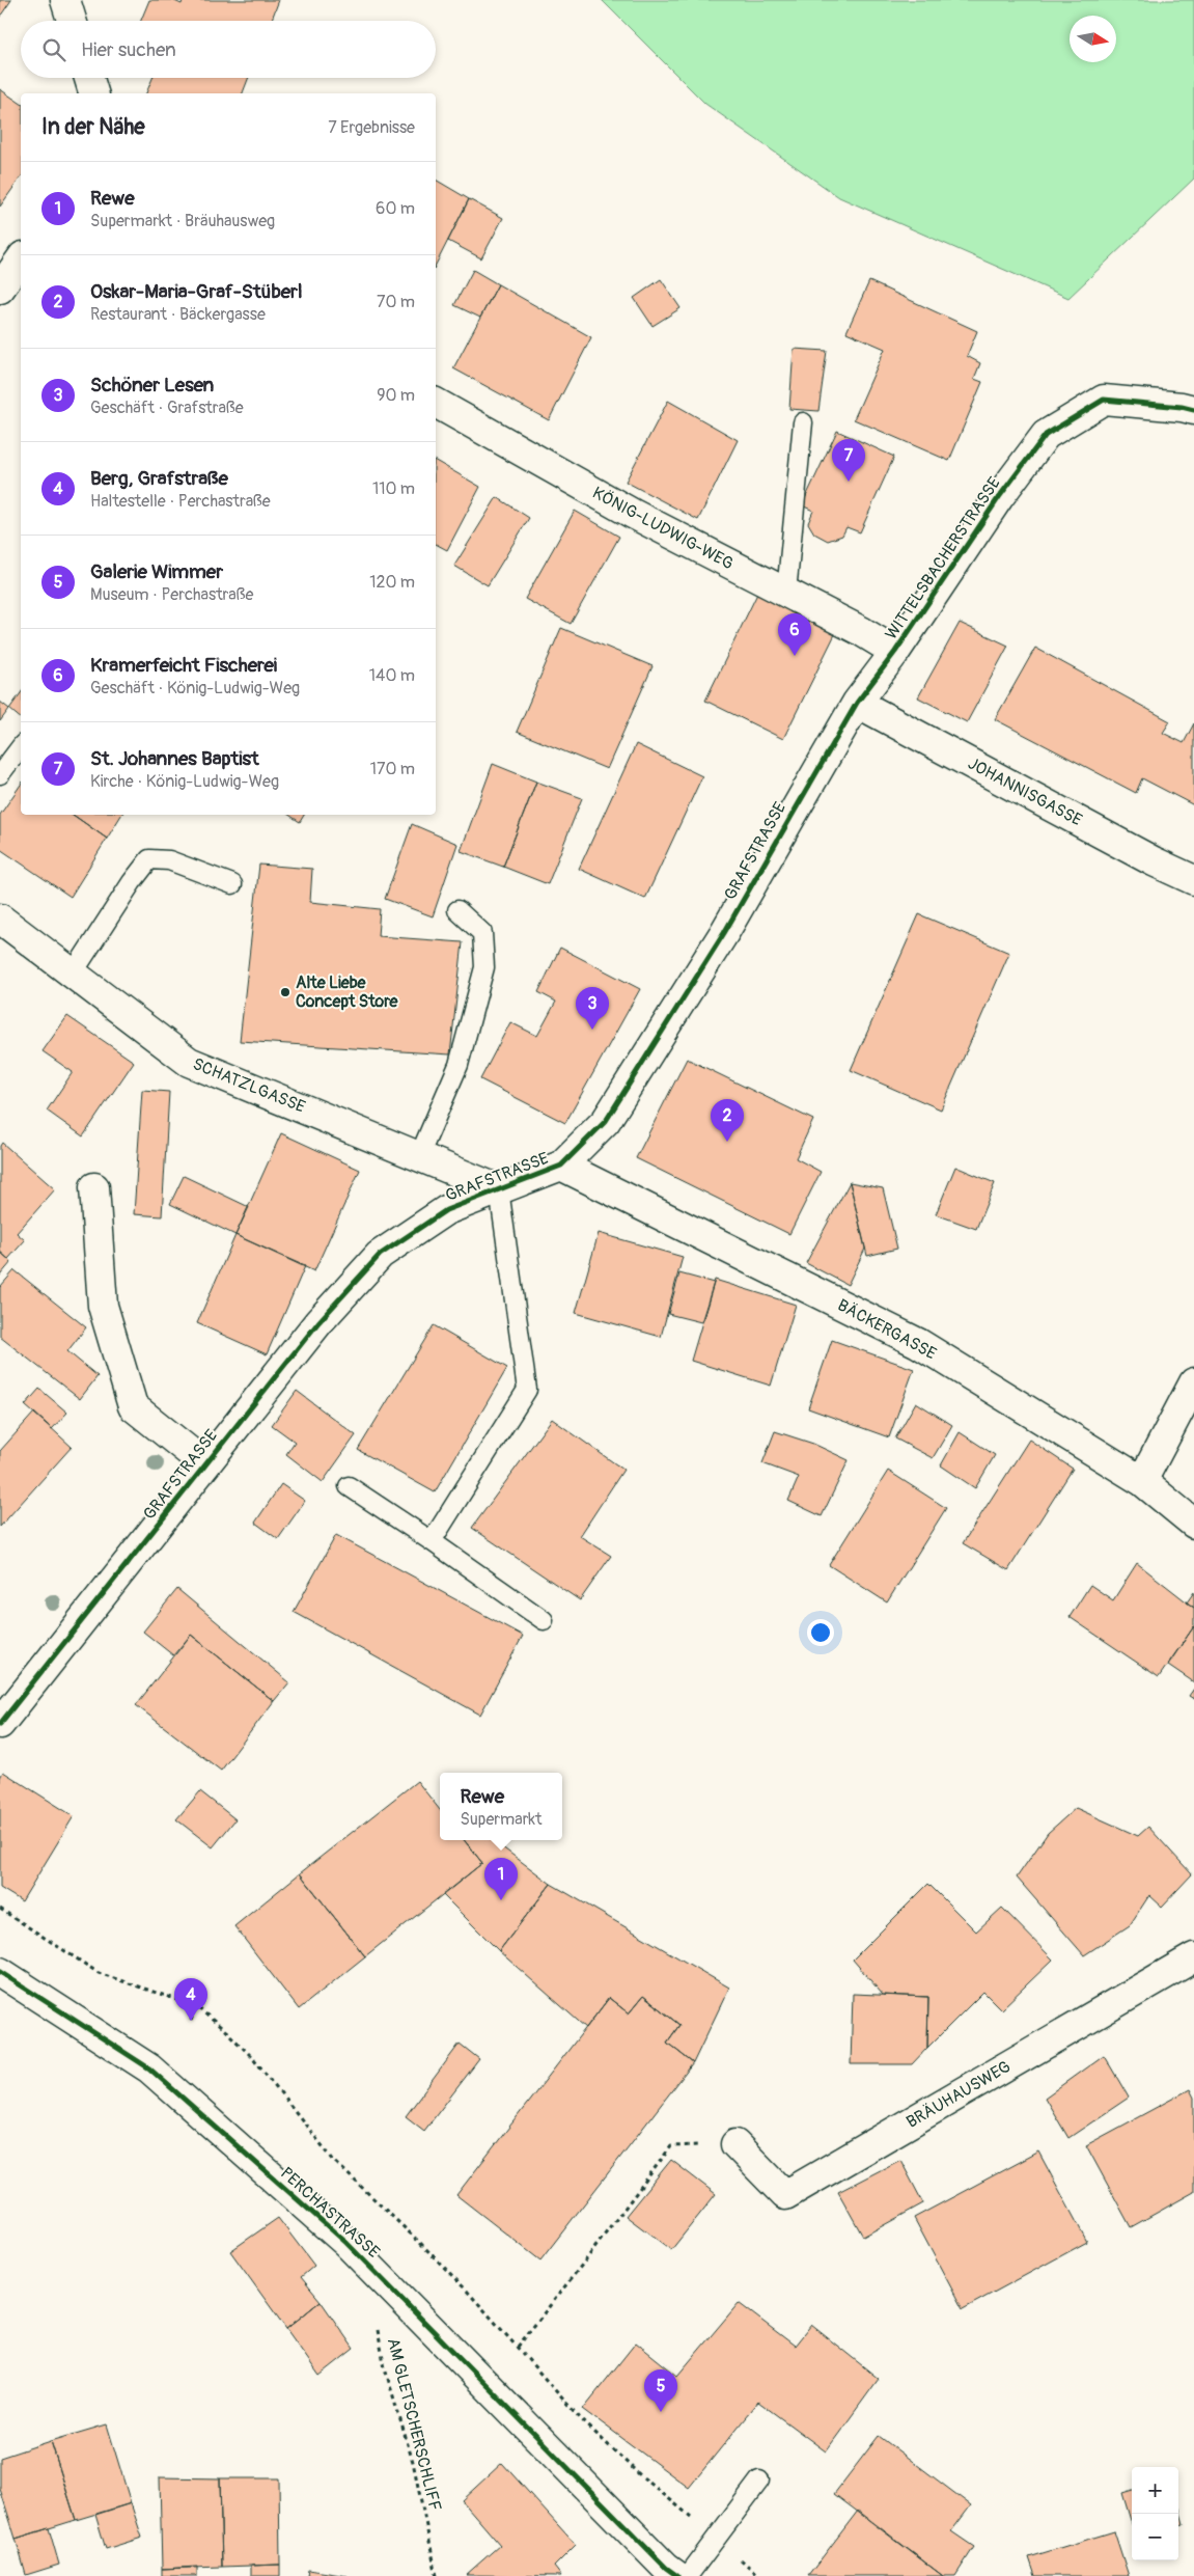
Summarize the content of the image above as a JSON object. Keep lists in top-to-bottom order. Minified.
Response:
{"streets":{"street":["KÖNIG-LUDWIG-WEG","WITTELSBACHERSTRASSE","JOHANNISGASSE","GRAFSTRASSE","SCHATZLGASSE","BÄCKERGASSE","BRÄUHAUSWEG","PERCHASTRASSE"],"path":["AM GLETSCHERSCHLIFF"]},"crossings":[["KÖNIG-LUDWIG-WEG","WITTELSBACHERSTRASSE"],["WITTELSBACHERSTRASSE","GRAFSTRASSE"],["JOHANNISGASSE","GRAFSTRASSE"],["GRAFSTRASSE","SCHATZLGASSE"],["GRAFSTRASSE","BÄCKERGASSE"],["PERCHASTRASSE","AM GLETSCHERSCHLIFF"]],"places":["Alte Liebe Concept Store"],"north":"right","page":{"search":"Hier suchen","heading":["In der Nähe","7 Ergebnisse"],"list":[{"mark":"1","name":"Rewe","note":"Supermarkt · Bräuhausweg","value":"60 m"},{"mark":"2","name":"Oskar-Maria-Graf-Stüberl","note":"Restaurant · Bäckergasse","value":"70 m"},{"mark":"3","name":"Schöner Lesen","note":"Geschäft · Grafstraße","value":"90 m"},{"mark":"4","name":"Berg, Grafstraße","note":"Haltestelle · Perchastraße","value":"110 m"},{"mark":"5","name":"Galerie Wimmer","note":"Museum · Perchastraße","value":"120 m"},{"mark":"6","name":"Kramerfeicht Fischerei","note":"Geschäft · König-Ludwig-Weg","value":"140 m"},{"mark":"7","name":"St. Johannes Baptist","note":"Kirche · König-Ludwig-Weg","value":"170 m"}],"pins":["7","6","3","2","1","4","5"],"popup":["Rewe","Supermarkt"],"map_buttons":["+","−"]}}
